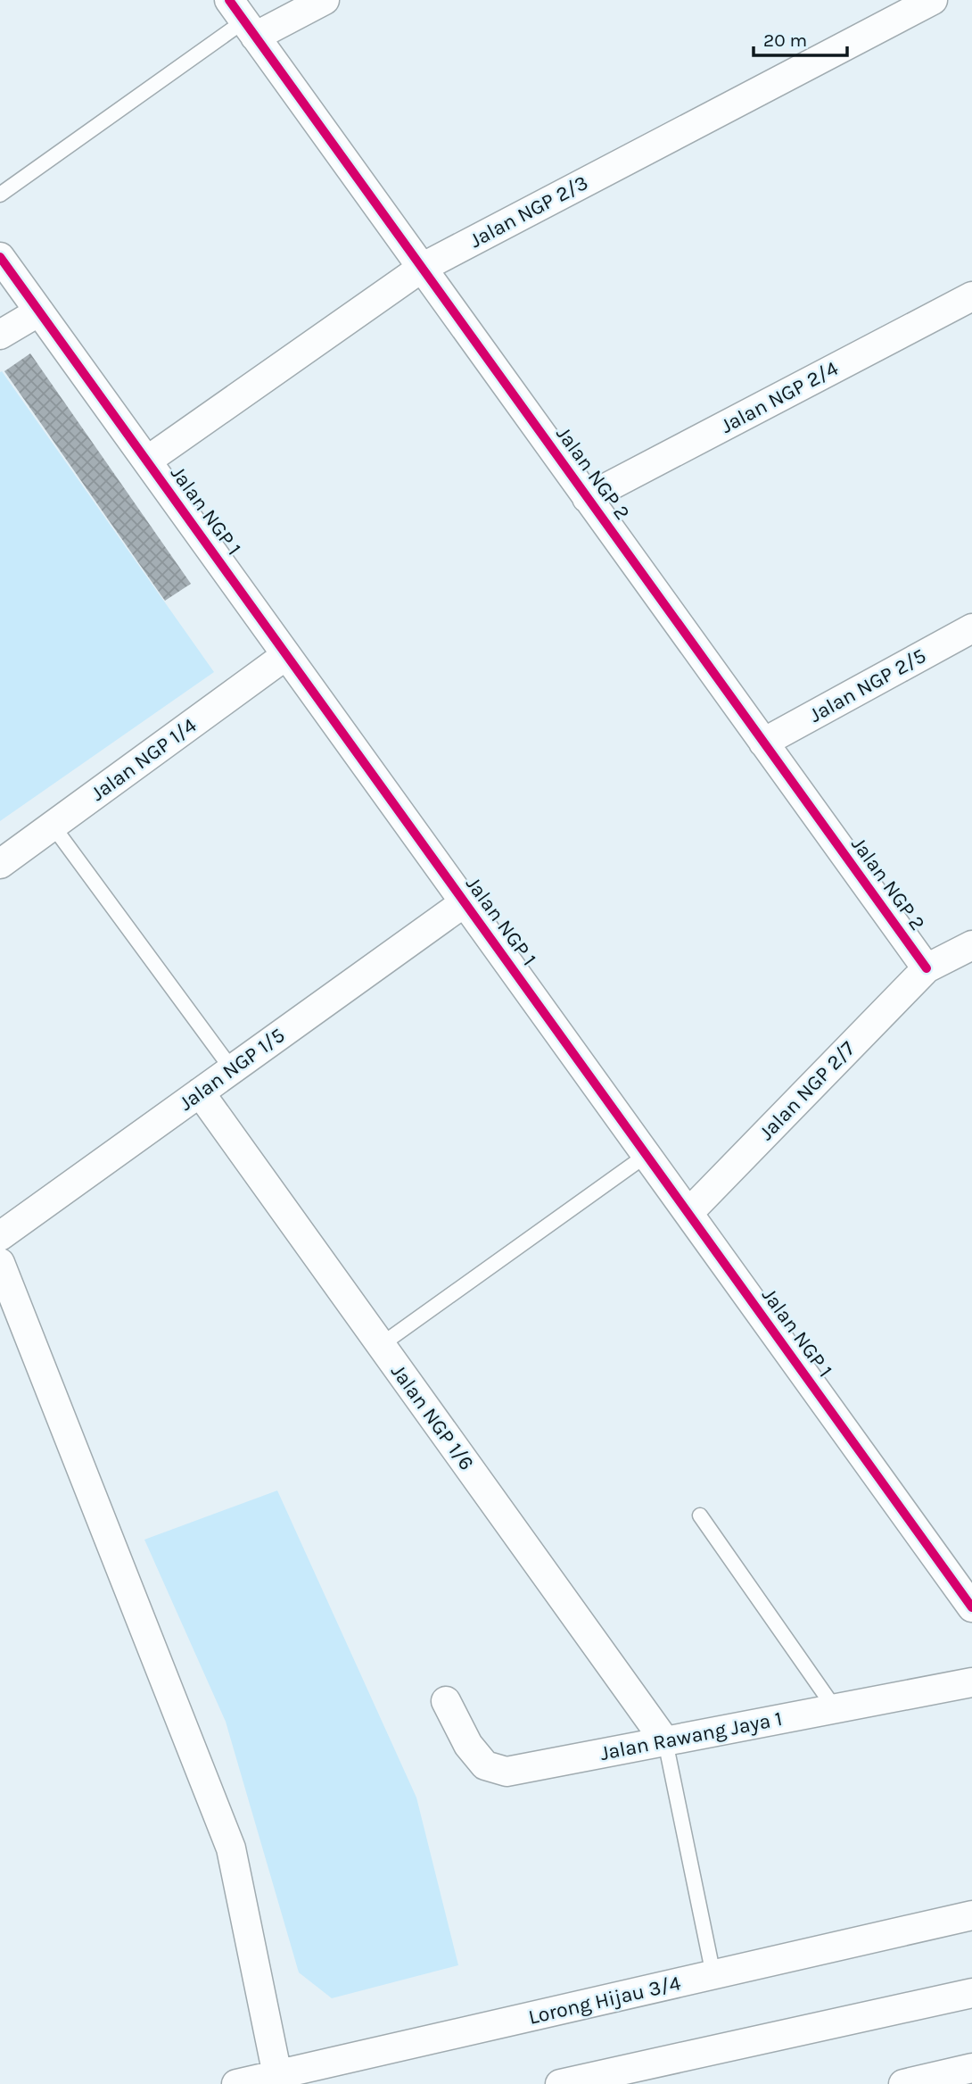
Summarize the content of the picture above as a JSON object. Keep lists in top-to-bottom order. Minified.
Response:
{"streets":{"street":["Jalan NGP 2/3","Jalan NGP 2/4","Jalan NGP 2","Jalan NGP 1","Jalan NGP 2/5","Jalan NGP 1/4","Jalan NGP 1/5","Jalan NGP 2/7","Jalan NGP 1/6","Jalan Rawang Jaya 1","Lorong Hijau 3/4"]},"crossings":[["Jalan NGP 2/3","Jalan NGP 2"],["Jalan NGP 2/3","Jalan NGP 1"],["Jalan NGP 2/4","Jalan NGP 2"],["Jalan NGP 2","Jalan NGP 2/5"],["Jalan NGP 2","Jalan NGP 2/7"],["Jalan NGP 1","Jalan NGP 1/4"],["Jalan NGP 1","Jalan NGP 1/5"],["Jalan NGP 1","Jalan NGP 2/7"],["Jalan NGP 1/5","Jalan NGP 1/6"],["Jalan NGP 1/6","Jalan Rawang Jaya 1"]],"scale_bar":"20 m"}
